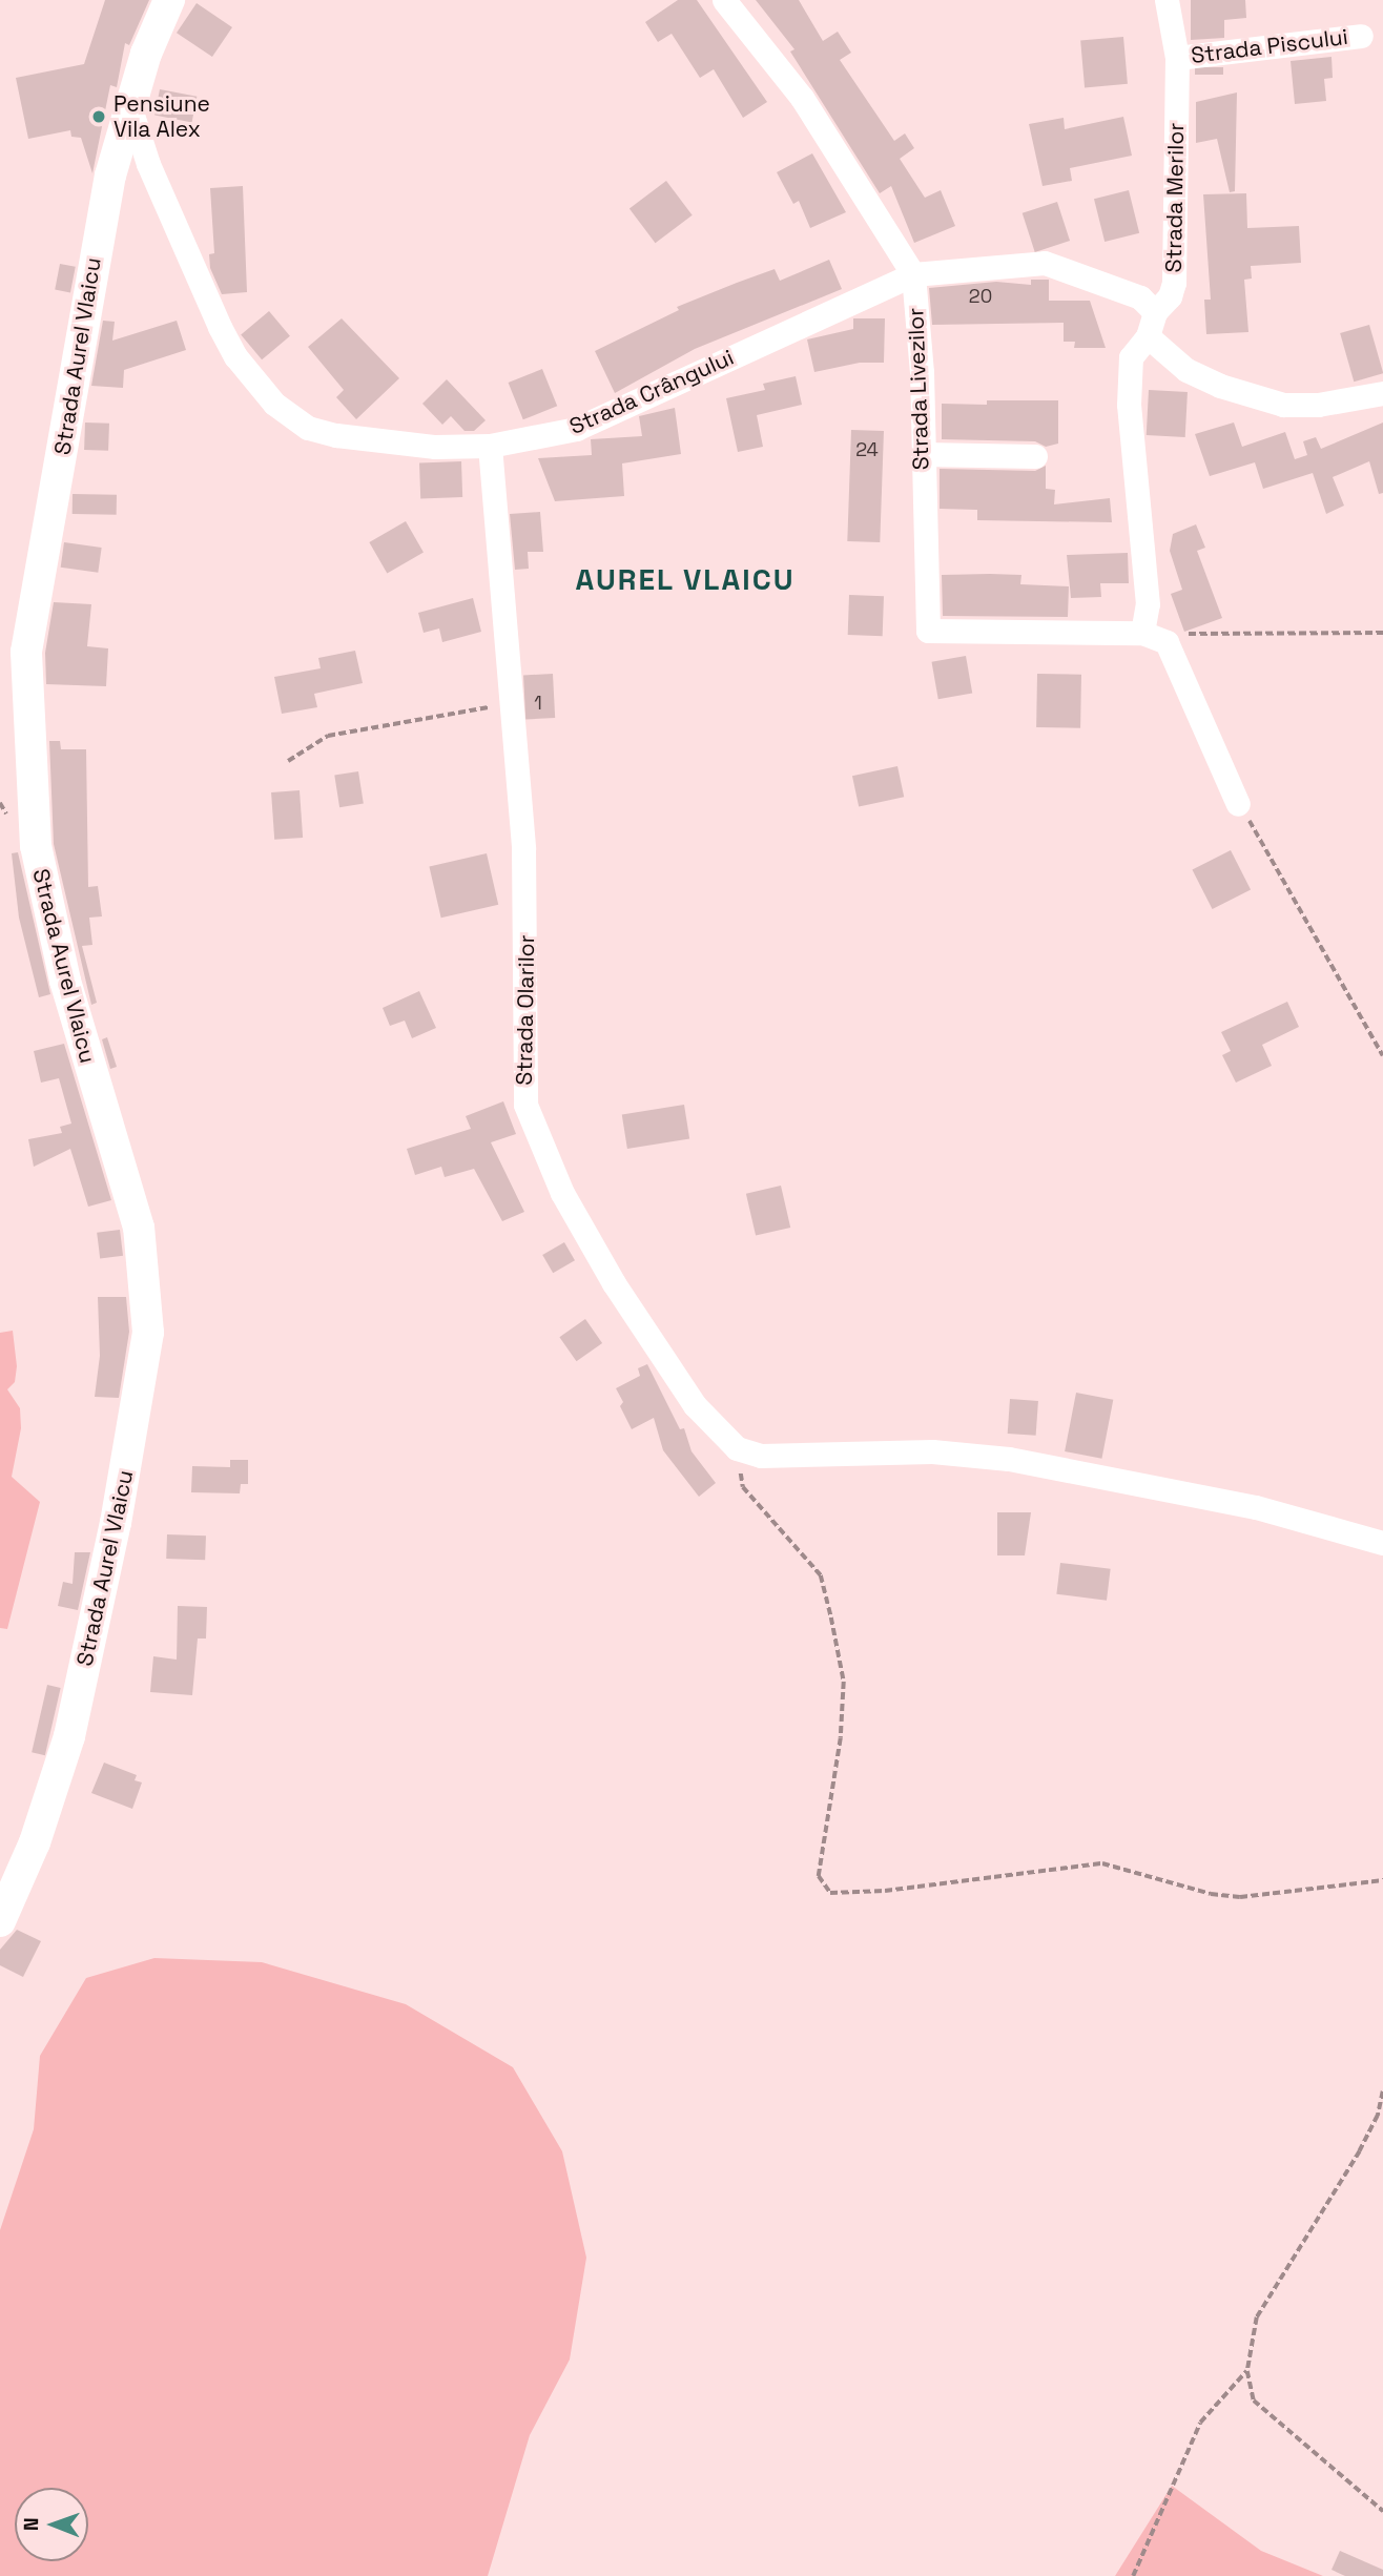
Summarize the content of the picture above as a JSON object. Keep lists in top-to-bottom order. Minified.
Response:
{"streets":{"street":["Strada Piscului","Strada Merilor","Strada Aurel Vlaicu","Strada Livezilor","Strada Crângului","Strada Olarilor"]},"crossings":[["Strada Piscului","Strada Merilor"],["Strada Merilor","Strada Livezilor"],["Strada Merilor","Strada Crângului"],["Strada Aurel Vlaicu","Strada Crângului"],["Strada Livezilor","Strada Crângului"],["Strada Crângului","Strada Olarilor"]],"districts":["AUREL VLAICU"],"places":["Pensiune Vila Alex"],"house_numbers":["20","24","1"],"north":"left"}
